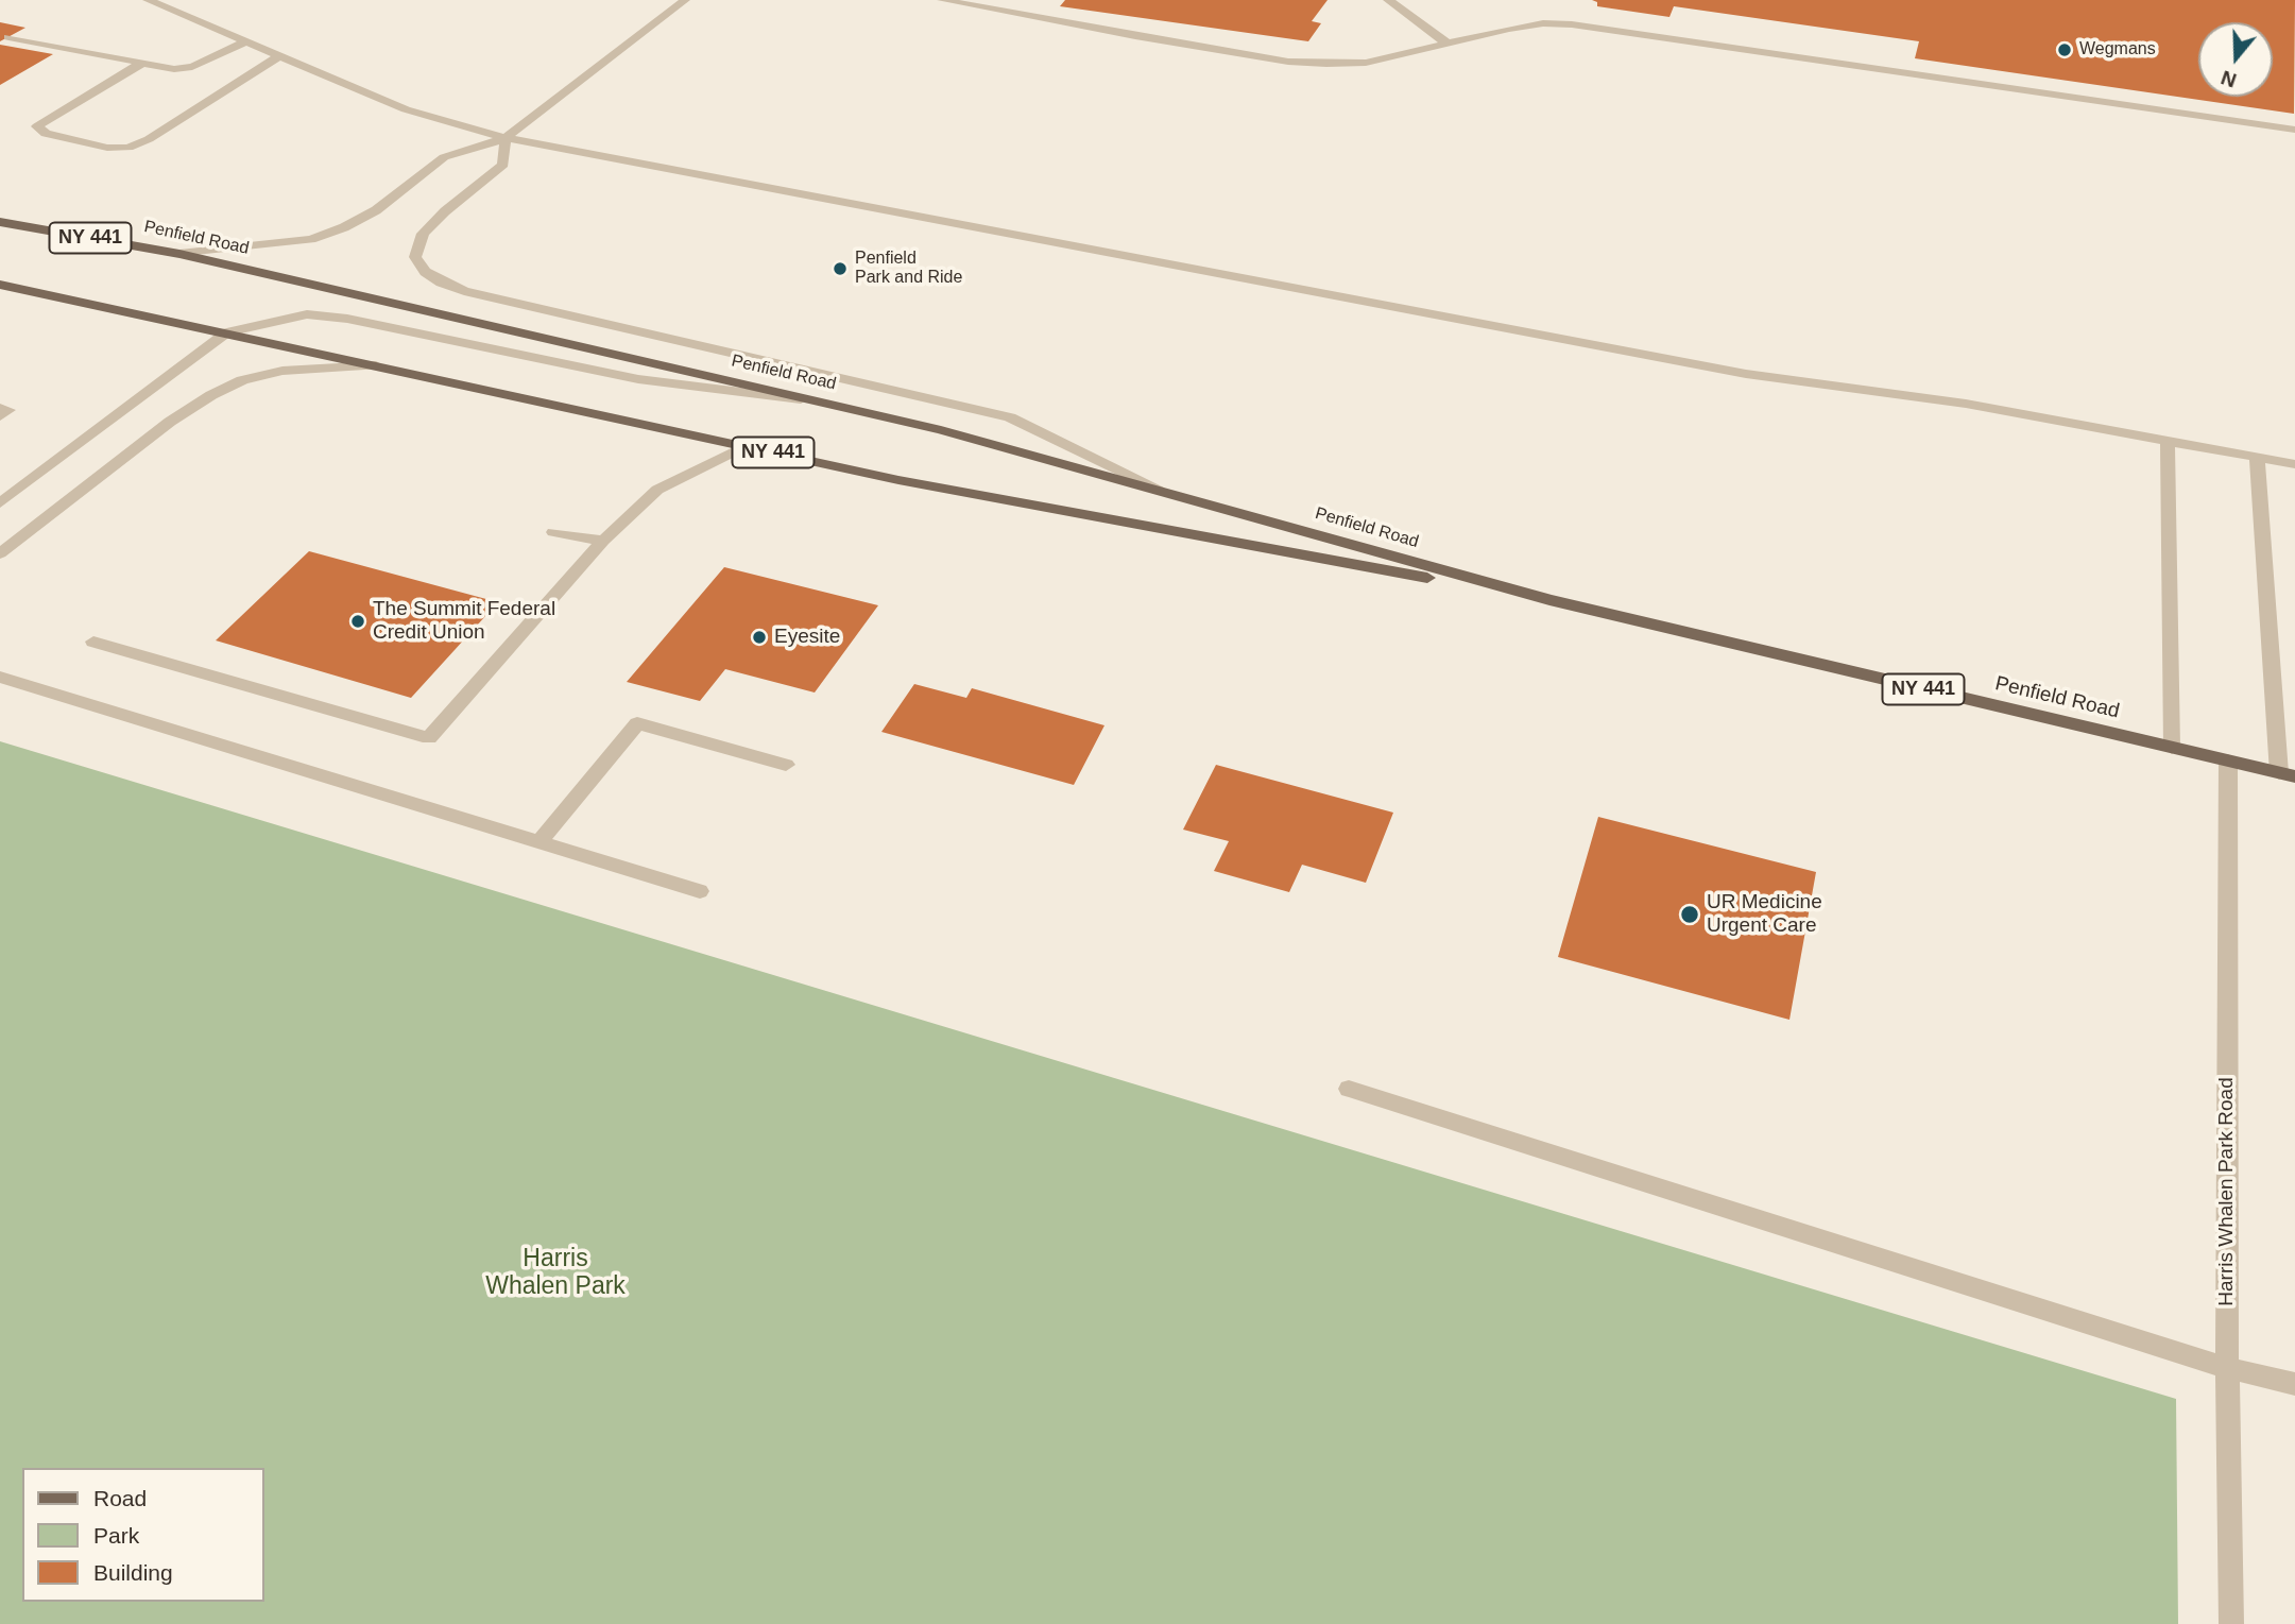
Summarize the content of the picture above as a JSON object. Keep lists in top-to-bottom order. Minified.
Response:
{"streets":{"main road":["NY 441","Penfield Road"],"street":["Harris Whalen Park Road"]},"crossings":[["Penfield Road","Harris Whalen Park Road"]],"parks":["Harris Whalen Park"],"places":["Wegmans","Penfield Park and Ride","The Summit Federal Credit Union","Eyesite","UR Medicine Urgent Care"],"legend":["Road","Park","Building"],"north":"bottom"}
